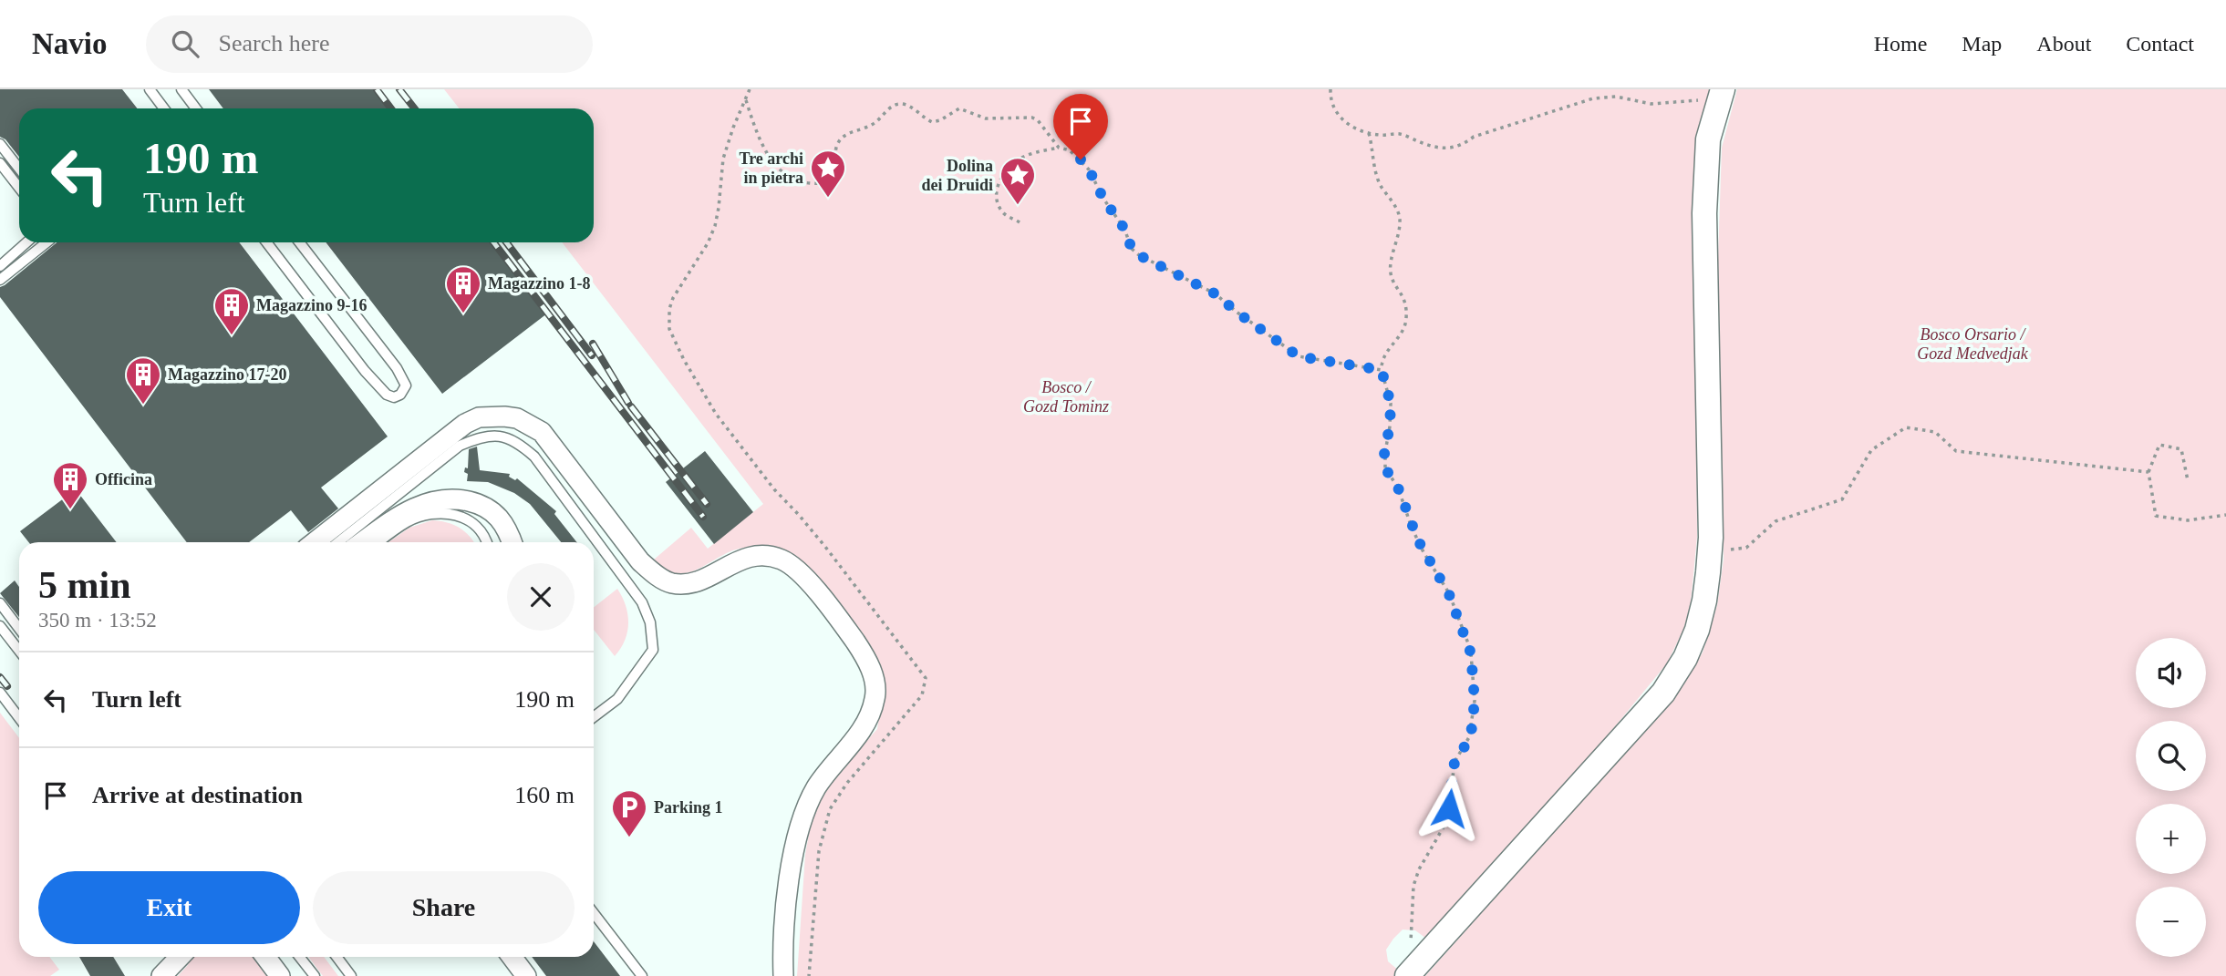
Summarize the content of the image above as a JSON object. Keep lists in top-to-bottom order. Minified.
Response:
{"parks":["Bosco Orsario / Gozd Medvedjak","Bosco / Gozd Tominz"],"places":{"place":["Tre archi in pietra","Dolina dei Druidi"],"building":["Magazzino 1-8","Magazzino 9-16","Magazzino 17-20","Officina"],"parking":["Parking 1"]},"page":{"header":"Navio","search":"Search here","nav":["Home","Map","About","Contact"],"turn":["190 m","Turn left"],"heading":["5 min","350 m · 13:52"],"map_buttons":["+","−"],"list":[{"name":"Turn left","value":"190 m"},{"name":"Arrive at destination","value":"160 m"}],"buttons":["Exit","Share"]}}
